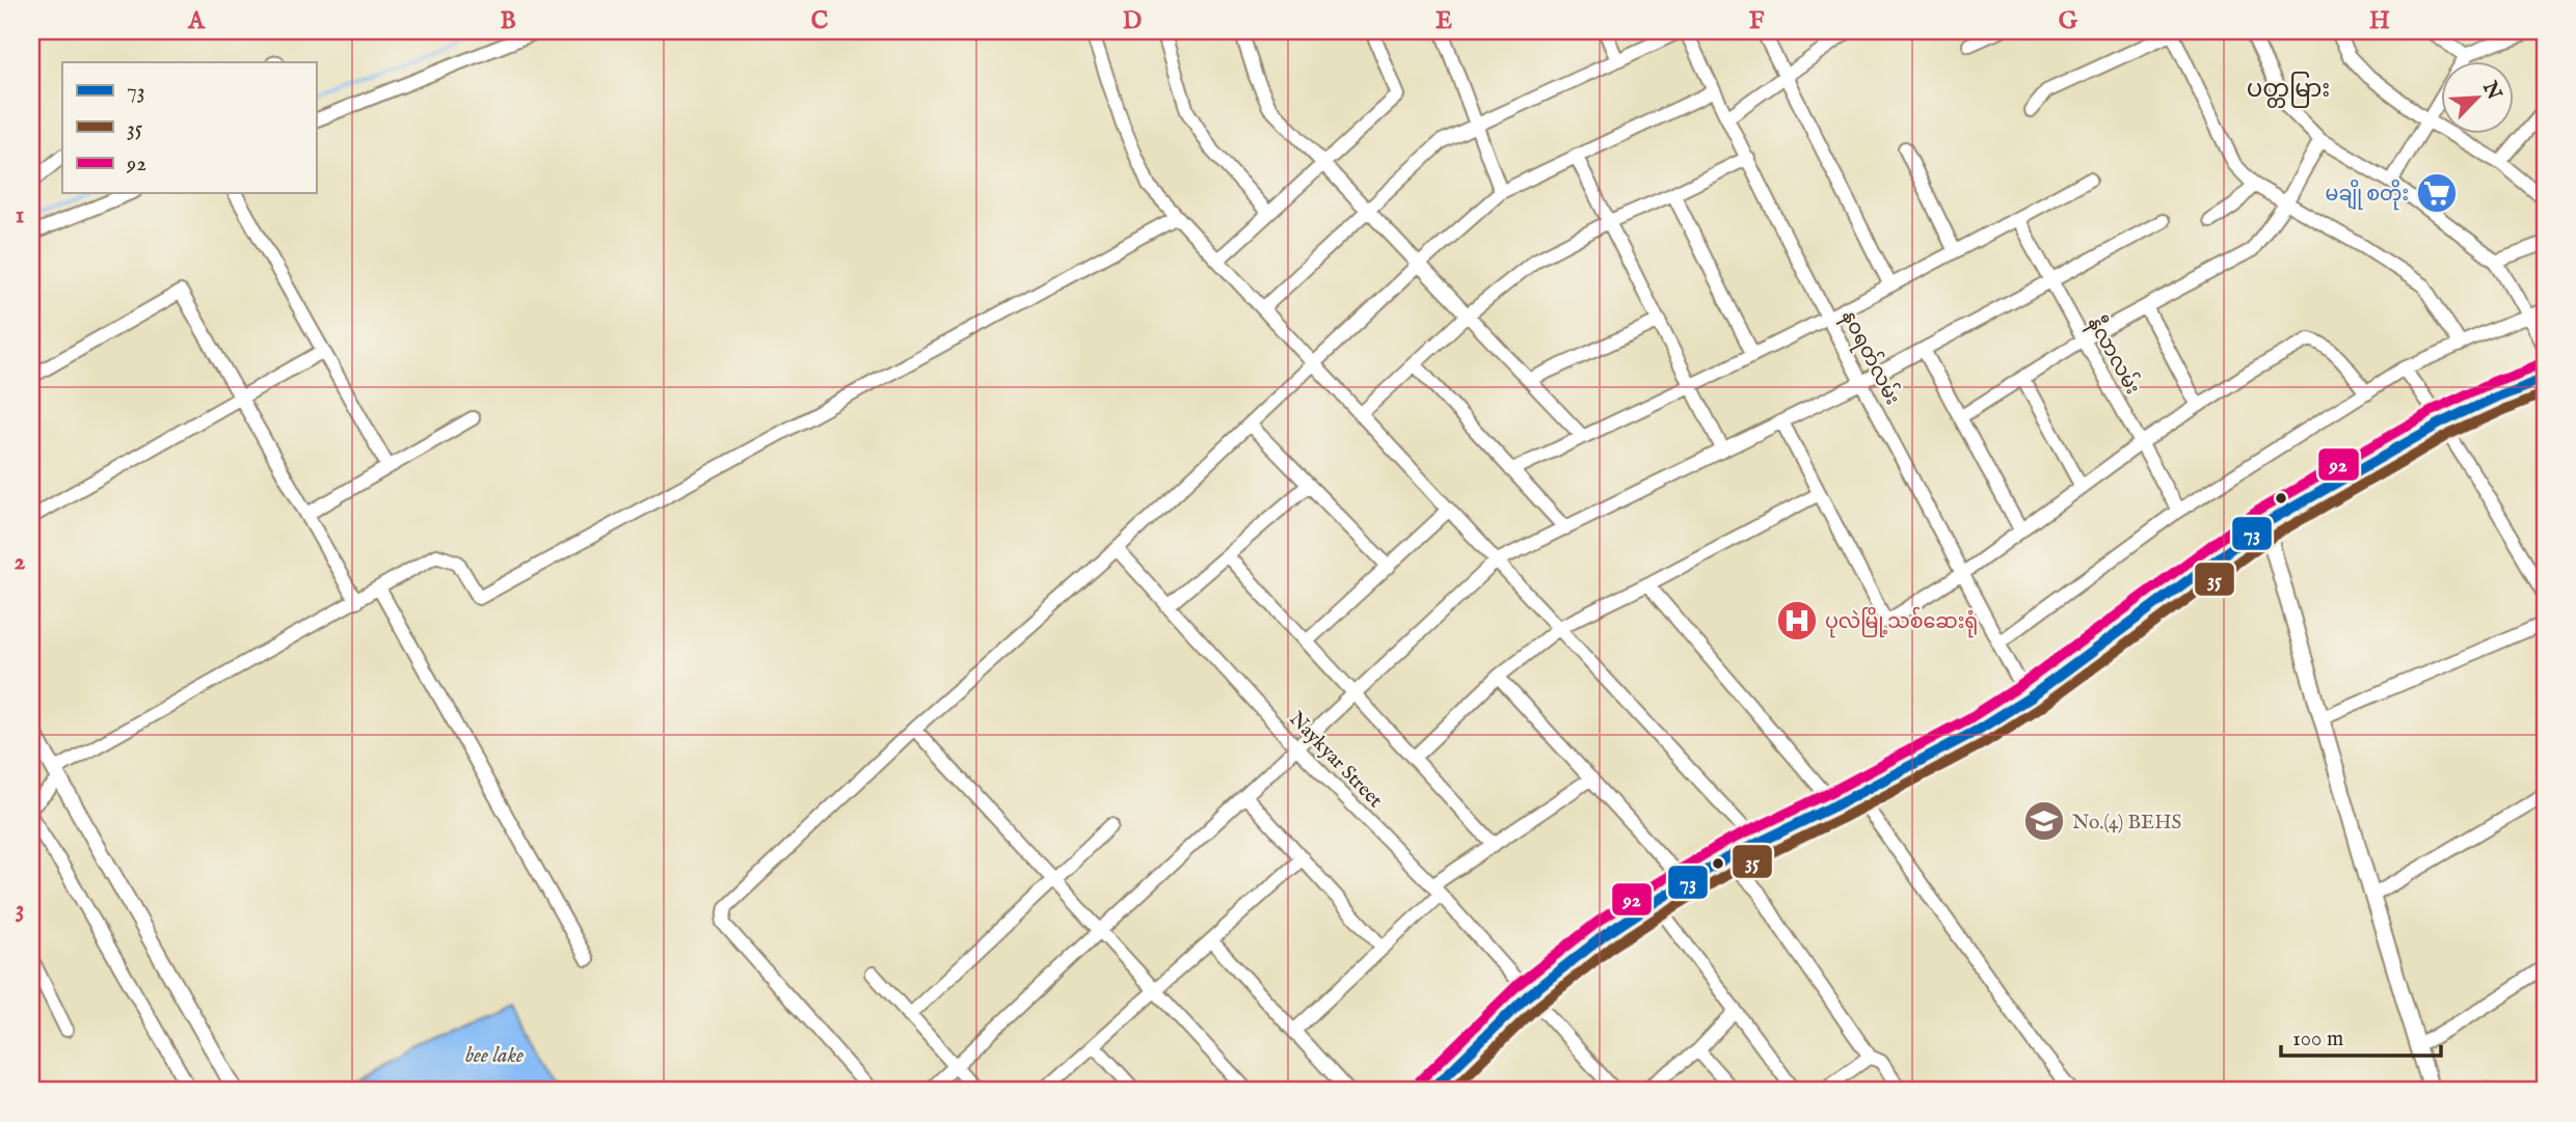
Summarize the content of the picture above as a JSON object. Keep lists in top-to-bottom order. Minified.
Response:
{"streets":{"street":["နီလာလမ်း","နဝရတ်လမ်း","Naykyar Street"]},"districts":["ပတ္တမြား"],"water":["bee lake"],"places":{"supermarket":["မချို စတိုး"],"hospital":["ပုလဲမြို့သစ်ဆေးရုံ"],"school or university":["No.(4) BEHS"]},"lines":["transit line 92","transit line 73","transit line 35"],"legend":["73","35","92"],"scale_bar":"100 m","north":"top right","grid":{"columns":["A","B","C","D","E","F","G","H"],"rows":["1","2","3"]}}
